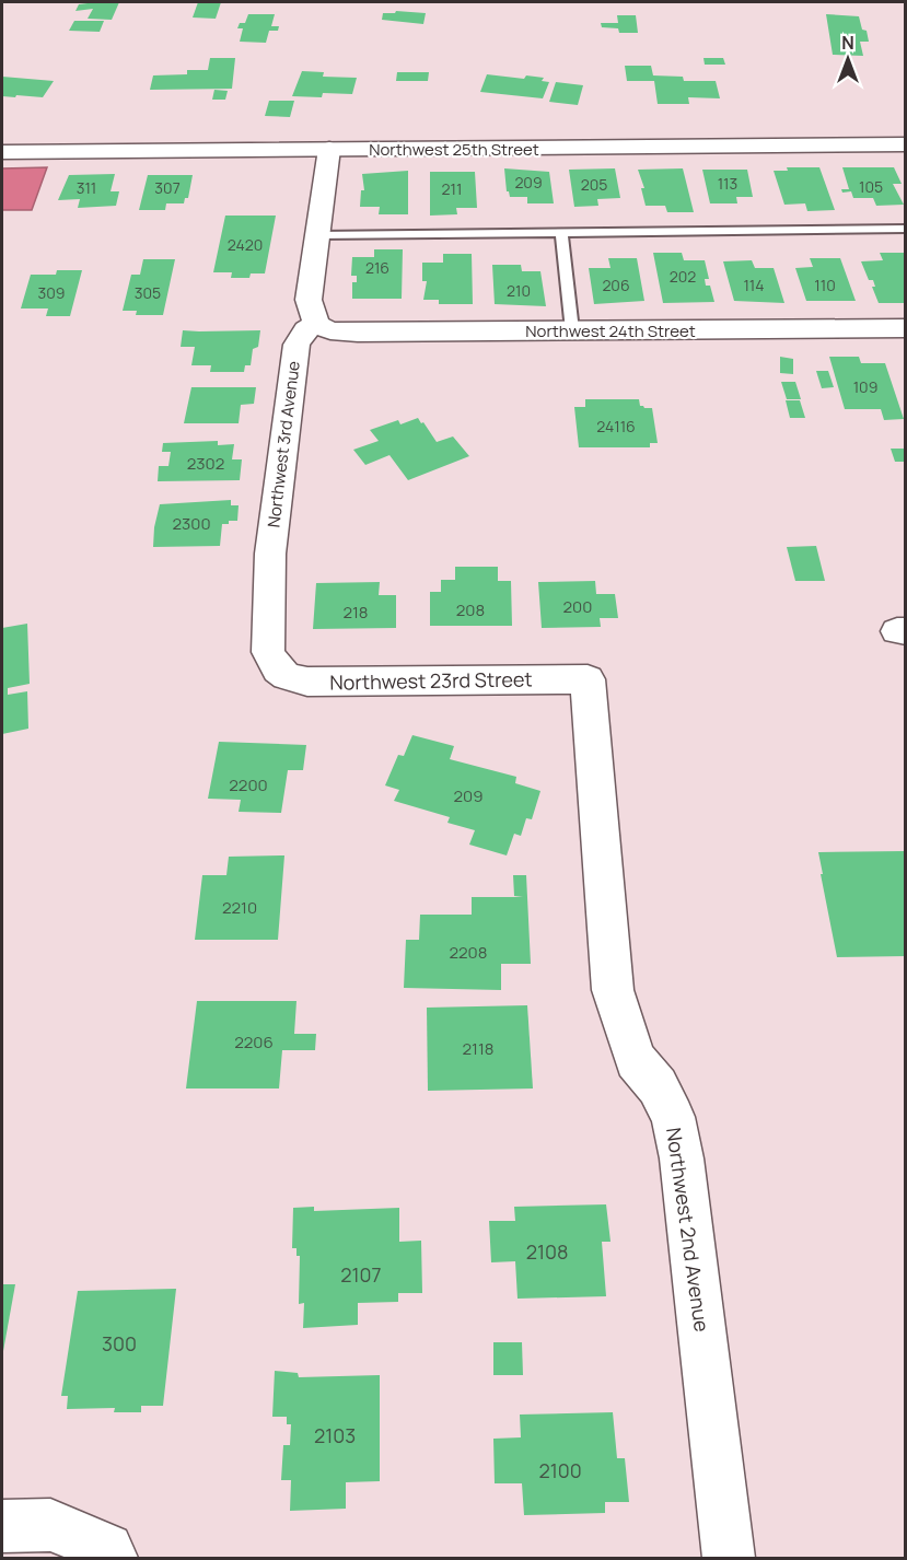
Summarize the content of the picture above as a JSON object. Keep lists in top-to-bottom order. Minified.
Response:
{"streets":{"street":["Northwest 25th Street","Northwest 24th Street","Northwest 3rd Avenue","Northwest 23rd Street","Northwest 2nd Avenue"]},"crossings":[["Northwest 24th Street","Northwest 3rd Avenue"],["Northwest 3rd Avenue","Northwest 23rd Street"],["Northwest 23rd Street","Northwest 2nd Avenue"]],"house_numbers":["209","113","205","105","311","307","211","2420","216","202","206","114","110","210","309","305","109","24116","2302","2300","200","208","218","2200","209","2210","2208","2206","2118","2108","2107","300","2103","2100"],"north":"top"}
